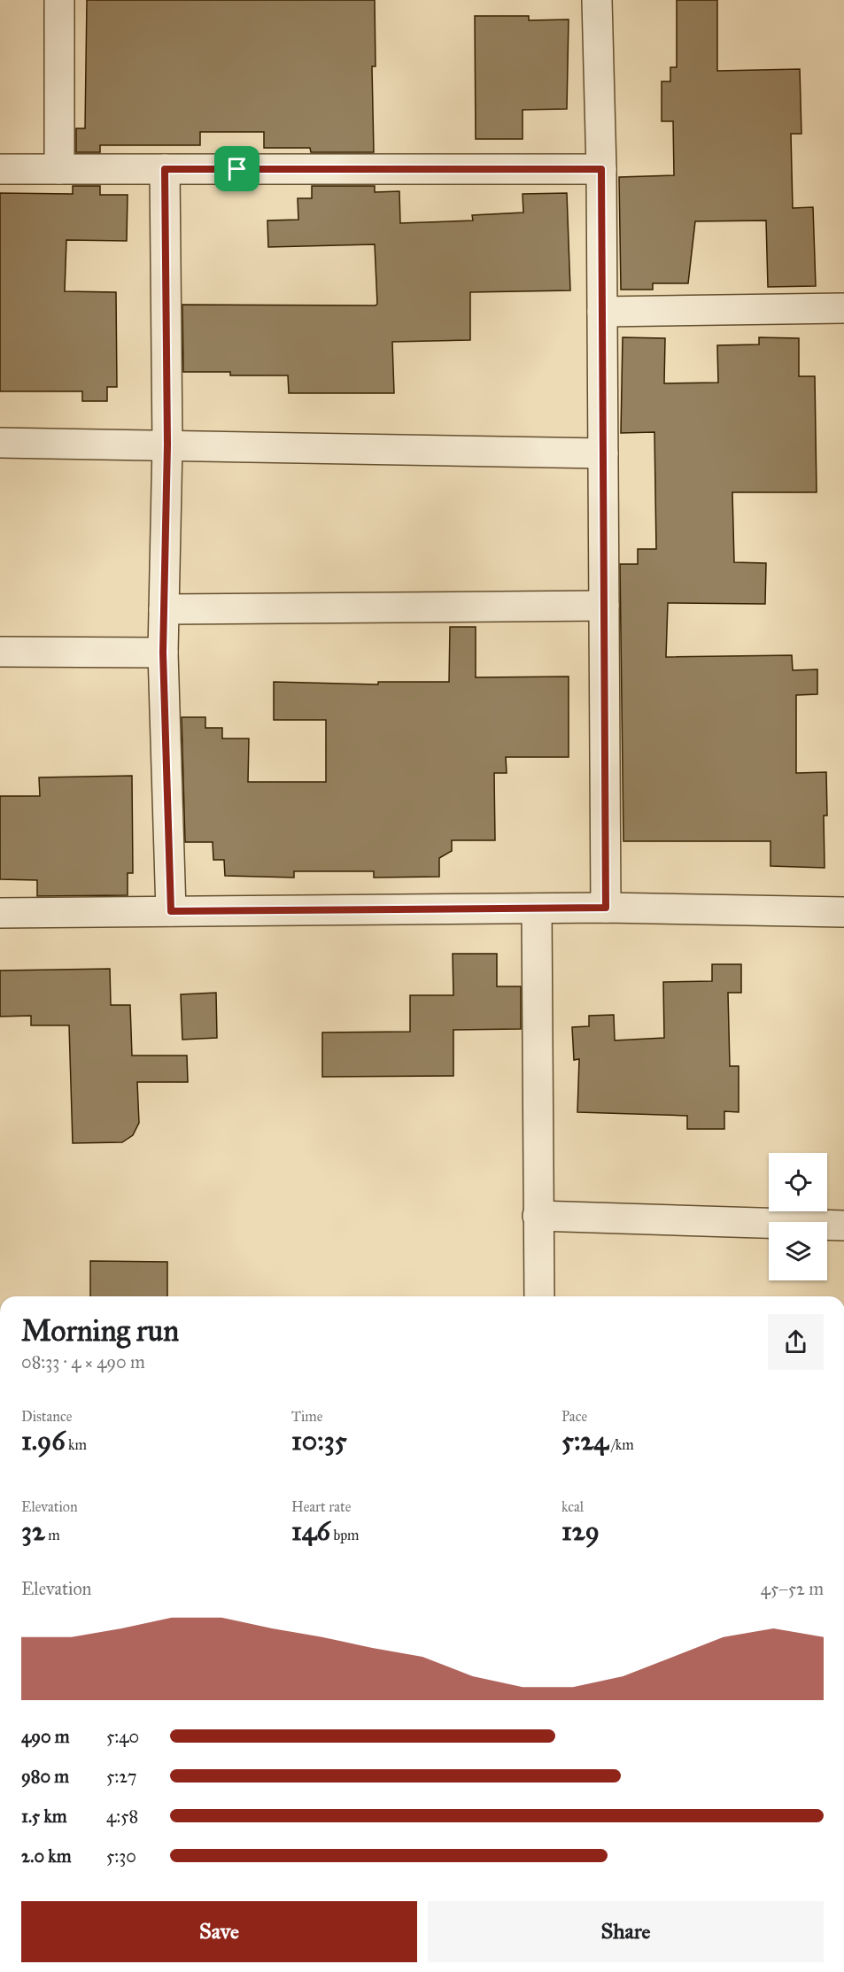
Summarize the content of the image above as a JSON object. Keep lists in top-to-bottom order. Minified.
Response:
{"page":{"heading":["Morning run","08:33 · 4 × 490 m"],"stats":[["Distance","1.96 km"],["Time","10:35"],["Pace","5:24 /km"],["Elevation","32 m"],["Heart rate","146 bpm"],["kcal","129"]],"chart":["Elevation","45–52 m"],"list":[{"name":"490 m","note":"5:40"},{"name":"980 m","note":"5:27"},{"name":"1.5 km","note":"4:58"},{"name":"2.0 km","note":"5:30"}],"buttons":["Save","Share"]}}
